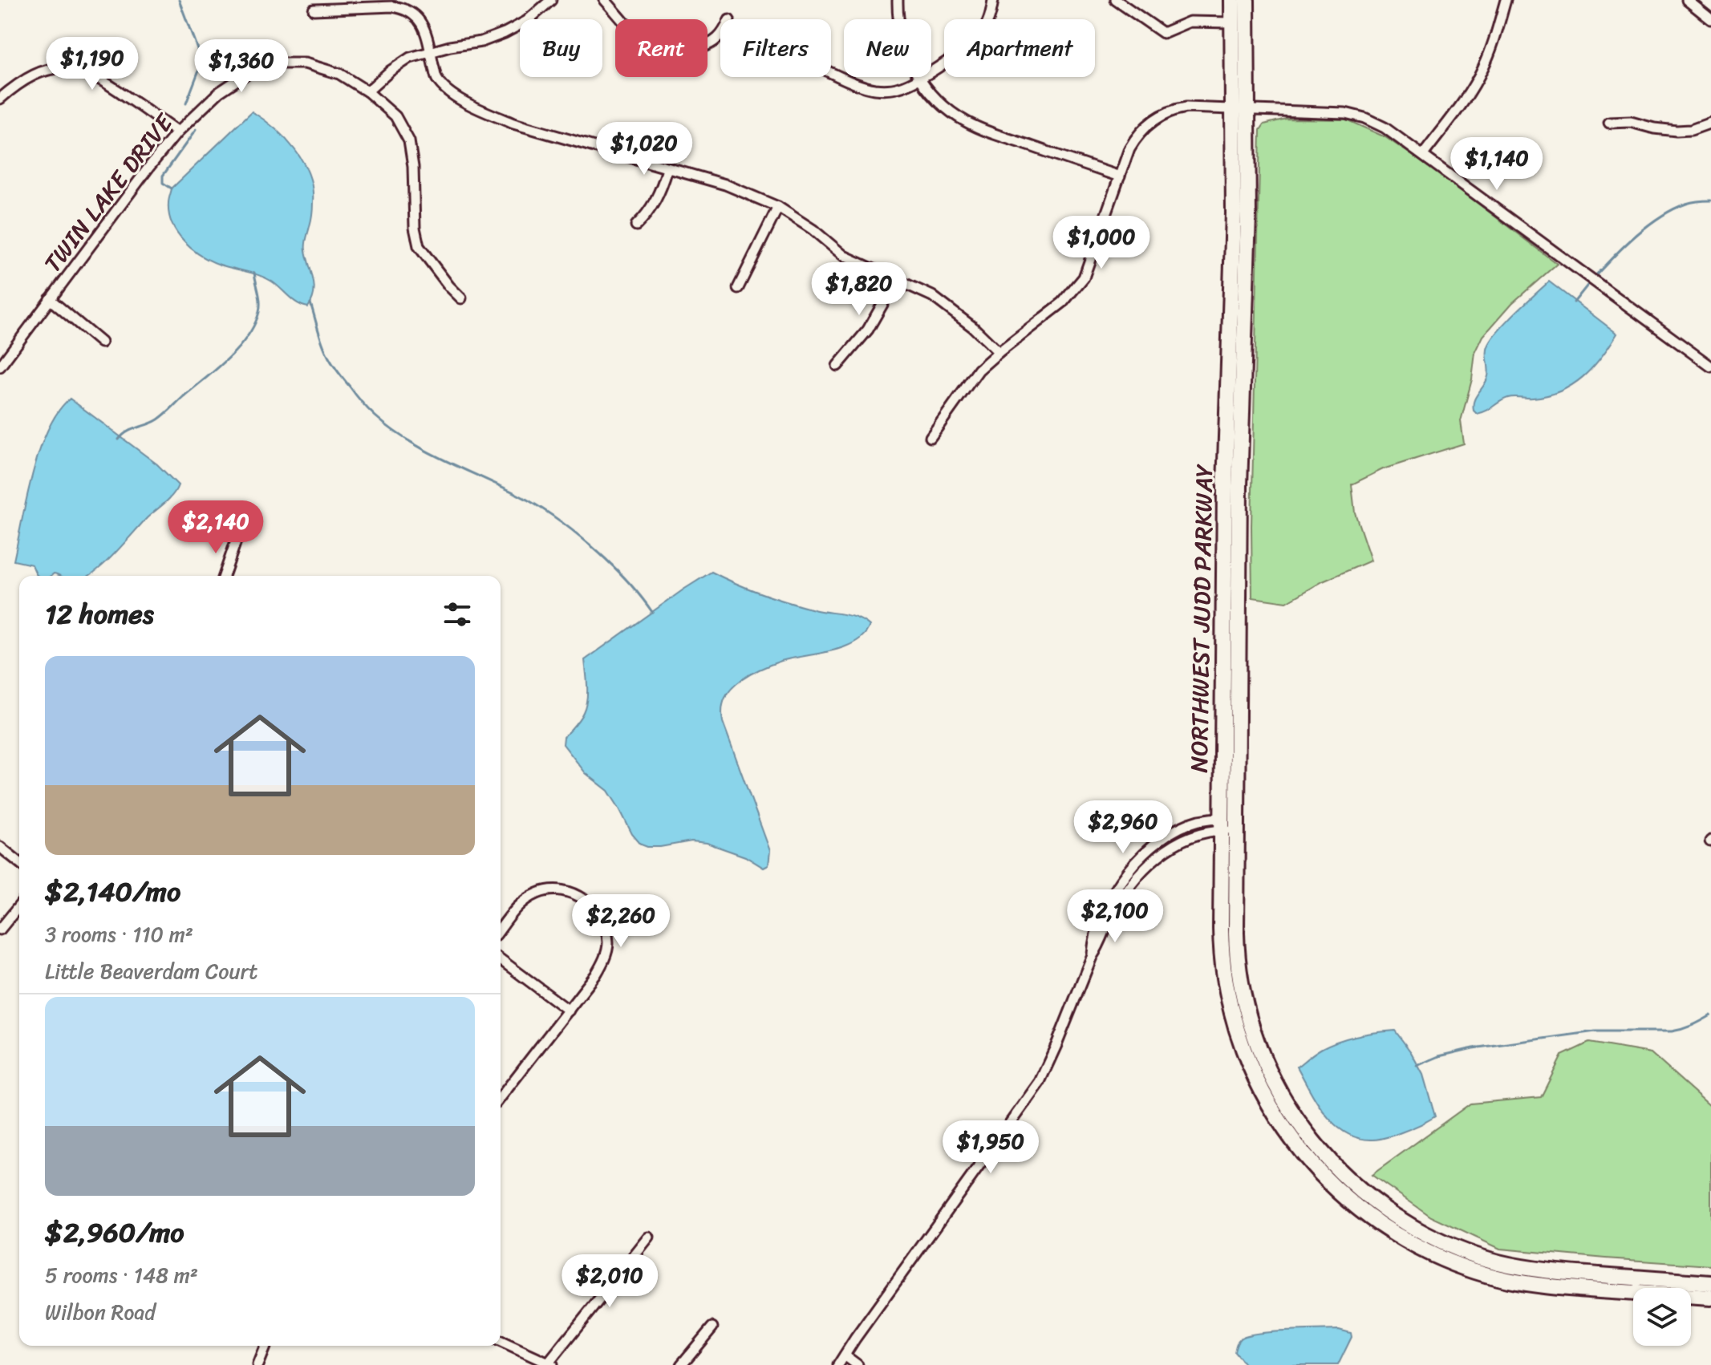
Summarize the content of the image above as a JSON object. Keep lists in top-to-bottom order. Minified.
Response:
{"streets":{"highway":["NORTHWEST JUDD PARKWAY"],"street":["TWIN LAKE DRIVE"]},"page":{"chip":["Buy","Rent","Filters","New","Apartment"],"price":["$1,190","$1,360","$1,020","$1,140","$1,000","$1,820","$2,140","$2,960","$2,100","$2,260","$1,950","$2,010"],"heading":"12 homes","list":[{"name":"$2,140/mo","note":"3 rooms · 110 m² · Little Beaverdam Court"},{"name":"$2,960/mo","note":"5 rooms · 148 m² · Wilbon Road"}]}}
